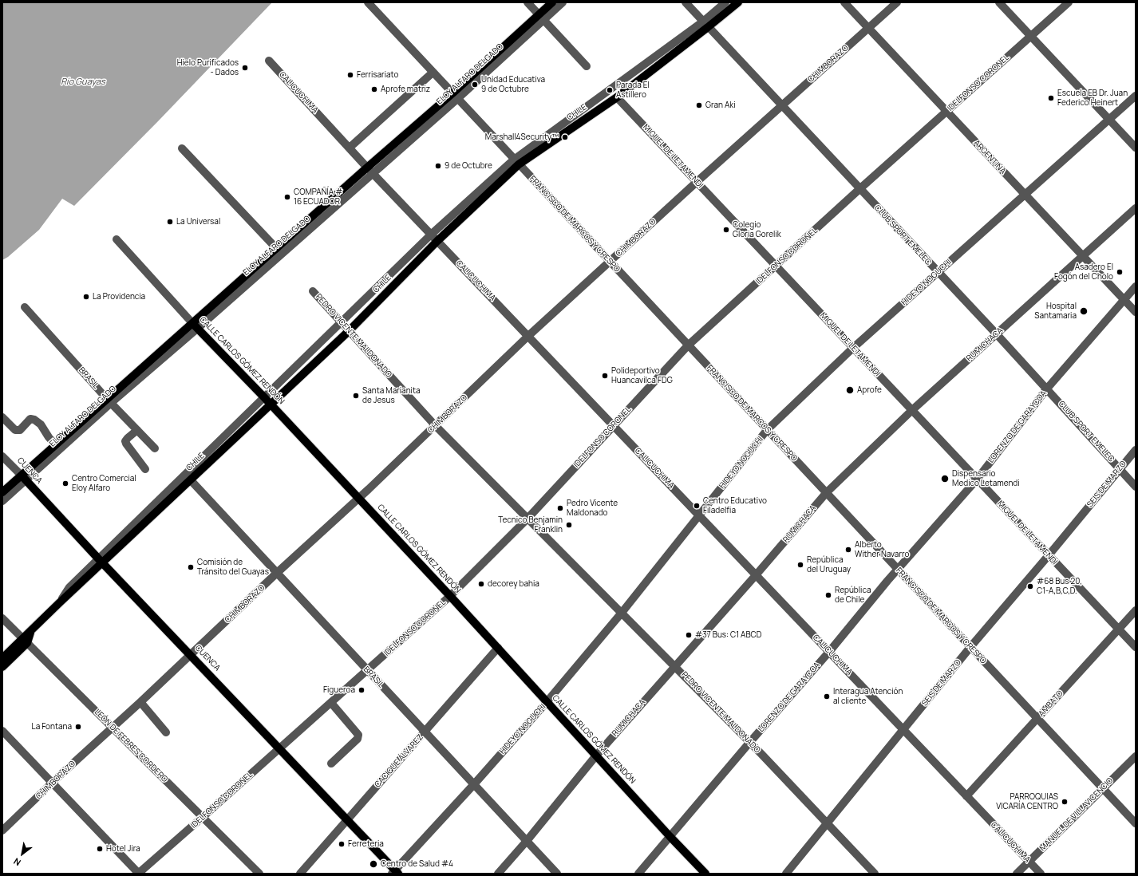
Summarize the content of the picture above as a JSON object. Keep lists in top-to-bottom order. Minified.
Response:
{"streets":{"main road":["ELOY ALFARO DELGADO","CHILE","CALLE CARLOS GÓMEZ RENDÓN","CUENCA"],"street":["CHIMBORAZO","IDELFONSO CORONEL","CALICUCHIMA","MIGUEL DE LETAMENDI","ARGENTINA","FRANCISCO DE MARCOS Y CRESPO","CLUB SPORT EMELEC","HIDEYO NOGUCHI","PEDRO VICENTE MALDONADO","RUMICHACA","BRASIL","LORENZO DE GARAYCOA","SEIS DE MARZO","AMBATO","LEÓN DE FEBRES CORDERO","CACIQUE ÁLVAREZ","MANUEL DE VILLAVICENCIO"]},"crossings":[["CHIMBORAZO","CALICUCHIMA"],["CHIMBORAZO","MIGUEL DE LETAMENDI"],["CHIMBORAZO","ARGENTINA"],["CHIMBORAZO","FRANCISCO DE MARCOS Y CRESPO"],["CHIMBORAZO","CLUB SPORT EMELEC"],["CHIMBORAZO","PEDRO VICENTE MALDONADO"],["CHIMBORAZO","CALLE CARLOS GÓMEZ RENDÓN"],["CHIMBORAZO","BRASIL"],["CHIMBORAZO","CUENCA"],["CHIMBORAZO","LEÓN DE FEBRES CORDERO"],["ELOY ALFARO DELGADO","CALICUCHIMA"],["ELOY ALFARO DELGADO","FRANCISCO DE MARCOS Y CRESPO"],["ELOY ALFARO DELGADO","CALLE CARLOS GÓMEZ RENDÓN"],["ELOY ALFARO DELGADO","BRASIL"],["ELOY ALFARO DELGADO","CUENCA"],["IDELFONSO CORONEL","CALICUCHIMA"],["IDELFONSO CORONEL","MIGUEL DE LETAMENDI"],["IDELFONSO CORONEL","ARGENTINA"],["IDELFONSO CORONEL","FRANCISCO DE MARCOS Y CRESPO"],["IDELFONSO CORONEL","CLUB SPORT EMELEC"],["IDELFONSO CORONEL","PEDRO VICENTE MALDONADO"],["IDELFONSO CORONEL","CALLE CARLOS GÓMEZ RENDÓN"],["IDELFONSO CORONEL","BRASIL"],["IDELFONSO CORONEL","CUENCA"],["IDELFONSO CORONEL","LEÓN DE FEBRES CORDERO"],["CALICUCHIMA","CHILE"],["CALICUCHIMA","HIDEYO NOGUCHI"],["CALICUCHIMA","RUMICHACA"],["CALICUCHIMA","LORENZO DE GARAYCOA"],["CALICUCHIMA","SEIS DE MARZO"],["CALICUCHIMA","AMBATO"],["CALICUCHIMA","MANUEL DE VILLAVICENCIO"],["CHILE","MIGUEL DE LETAMENDI"],["CHILE","FRANCISCO DE MARCOS Y CRESPO"],["CHILE","CLUB SPORT EMELEC"],["CHILE","PEDRO VICENTE MALDONADO"],["CHILE","CALLE CARLOS GÓMEZ RENDÓN"],["CHILE","BRASIL"],["CHILE","CUENCA"],["CHILE","LEÓN DE FEBRES CORDERO"],["MIGUEL DE LETAMENDI","HIDEYO NOGUCHI"],["MIGUEL DE LETAMENDI","RUMICHACA"],["MIGUEL DE LETAMENDI","LORENZO DE GARAYCOA"],["MIGUEL DE LETAMENDI","SEIS DE MARZO"],["MIGUEL DE LETAMENDI","AMBATO"],["ARGENTINA","HIDEYO NOGUCHI"],["ARGENTINA","RUMICHACA"],["ARGENTINA","LORENZO DE GARAYCOA"],["FRANCISCO DE MARCOS Y CRESPO","HIDEYO NOGUCHI"],["FRANCISCO DE MARCOS Y CRESPO","RUMICHACA"],["FRANCISCO DE MARCOS Y CRESPO","LORENZO DE GARAYCOA"],["FRANCISCO DE MARCOS Y CRESPO","SEIS DE MARZO"],["FRANCISCO DE MARCOS Y CRESPO","AMBATO"],["FRANCISCO DE MARCOS Y CRESPO","MANUEL DE VILLAVICENCIO"],["CLUB SPORT EMELEC","HIDEYO NOGUCHI"],["CLUB SPORT EMELEC","RUMICHACA"],["CLUB SPORT EMELEC","LORENZO DE GARAYCOA"],["CLUB SPORT EMELEC","SEIS DE MARZO"],["HIDEYO NOGUCHI","PEDRO VICENTE MALDONADO"],["HIDEYO NOGUCHI","CALLE CARLOS GÓMEZ RENDÓN"],["HIDEYO NOGUCHI","BRASIL"],["HIDEYO NOGUCHI","CUENCA"],["PEDRO VICENTE MALDONADO","RUMICHACA"],["PEDRO VICENTE MALDONADO","LORENZO DE GARAYCOA"],["PEDRO VICENTE MALDONADO","SEIS DE MARZO"],["RUMICHACA","CALLE CARLOS GÓMEZ RENDÓN"],["RUMICHACA","BRASIL"],["CALLE CARLOS GÓMEZ RENDÓN","LORENZO DE GARAYCOA"],["CALLE CARLOS GÓMEZ RENDÓN","CACIQUE ÁLVAREZ"],["BRASIL","CACIQUE ÁLVAREZ"],["CUENCA","CACIQUE ÁLVAREZ"]],"water":["Río Guayas"],"places":["Hielo Purificados - Dados","Ferrisariato","Unidad Educativa 9 de Octubre","Aprofe matriz","Parada El Astillero","Escuela EB Dr. Juan Federico Heinert","Gran Aki","Marshall4Security™","9 de Octubre","COMPAÑÍA # 16 ECUADOR","La Universal","Colegio Gloria Gorelik","Asadero El Fogón del Cholo","La Providencia","Hospital Santamaria","Polideportivo Huancavilca FDG","Aprofe","Santa Marianita de Jesus","Dispensario Medico Letamendi","Centro Comercial Eloy Alfaro","Centro Educativo Filadelfia","Pedro Vicente Maldonado","Tecnico Benjamin Franklin","Alberto Wither Navarro","República del Uruguay","Comisión de Tránsito del Guayas","decorey bahia","#68 Bus 20, C1-A,B,C,D.","República de Chile","#37 Bus: C1 ABCD","Figueroa","Interagua Atención al cliente","La Fontana","PARROQUIAS VICARÍA CENTRO","Ferreteria","Hotel Jira","Centro de Salud #4"],"north":"bottom left"}
